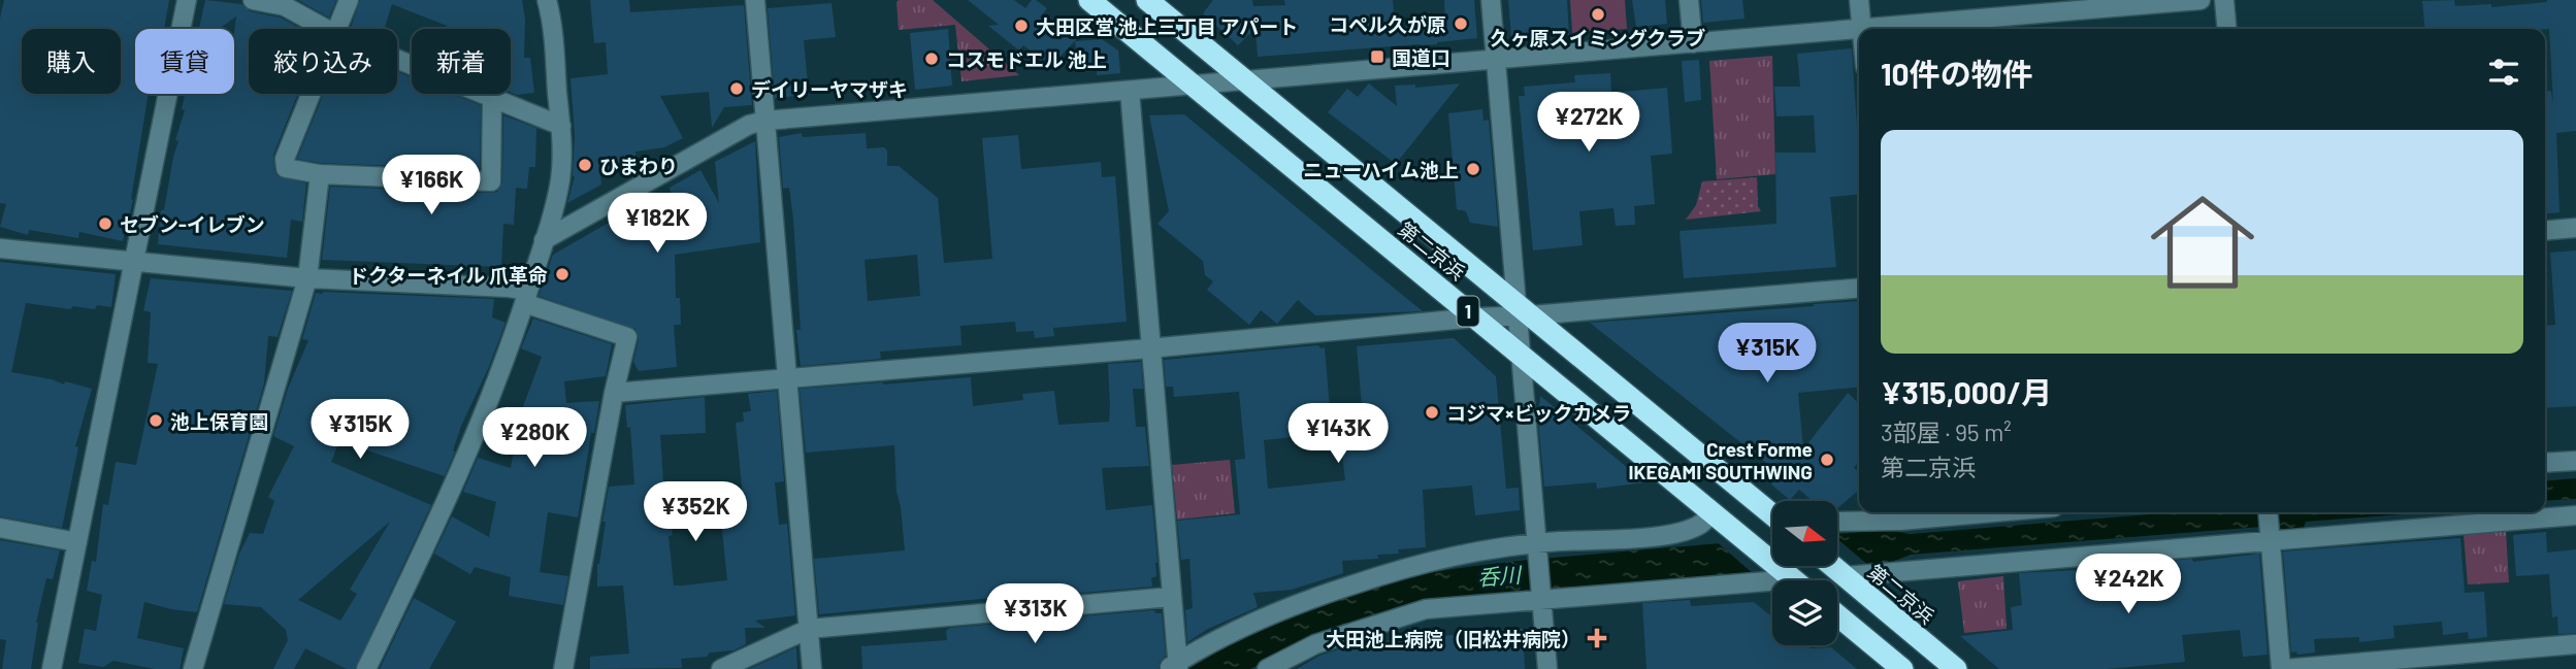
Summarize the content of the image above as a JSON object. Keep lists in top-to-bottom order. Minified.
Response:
{"streets":{"highway":["第二京浜","1"]},"water":["呑川"],"places":{"other":["久ヶ原スイミングクラブ","コペル久が原","大田区営 池上三丁目 アパート","コスモドエル 池上","デイリーヤマザキ","ひまわり","ニューハイム池上","セブン-イレブン","ドクターネイル 爪革命","コジマ×ビックカメラ","池上保育園","Crest Forme IKEGAMI SOUTHWING"],"transit":["国道口"],"health":["大田池上病院（旧松井病院）"]},"north":"right","page":{"chip":["購入","賃貸","絞り込み","新着"],"heading":"10件の物件","price":["¥272K","¥166K","¥182K","¥315K","¥315K","¥143K","¥280K","¥352K","¥242K","¥313K"],"list":[{"name":"¥315,000/月","note":"3部屋 · 95 m² · 第二京浜"}]}}
